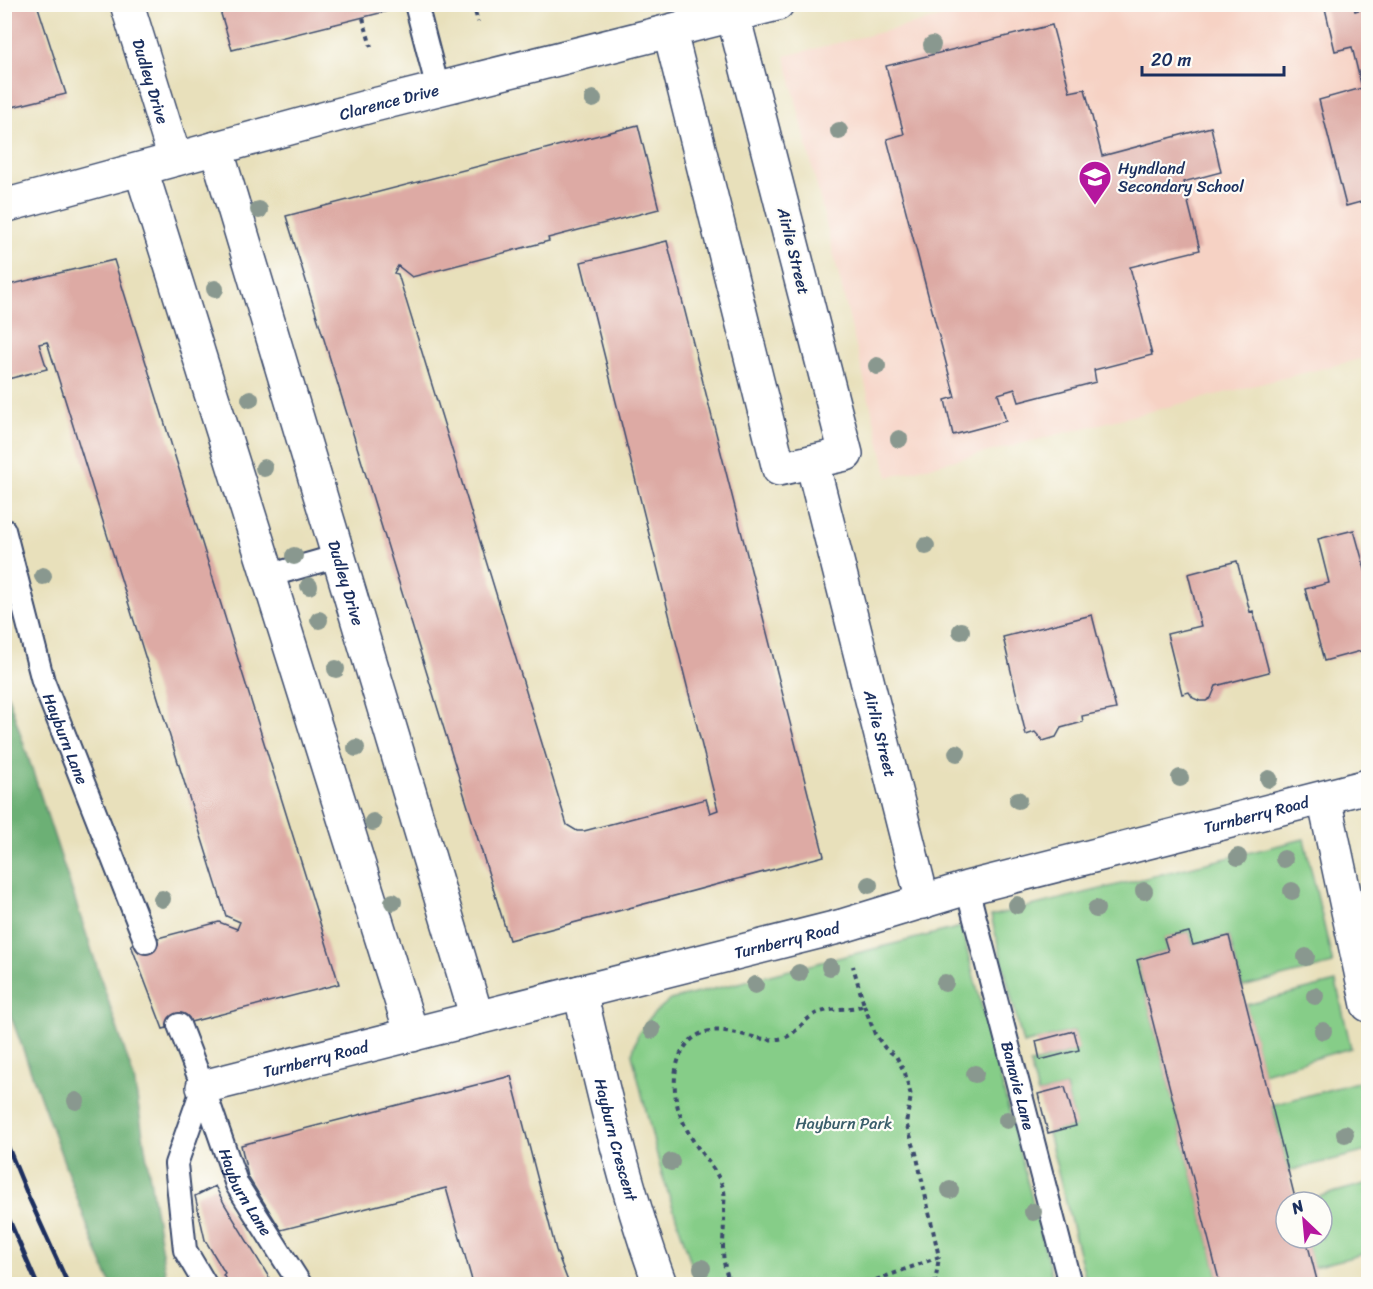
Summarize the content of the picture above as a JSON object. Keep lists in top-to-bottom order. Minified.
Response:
{"streets":{"street":["Dudley Drive","Clarence Drive","Airlie Street","Turnberry Road","Hayburn Crescent"],"lane":["Hayburn Lane","Banavie Lane"]},"crossings":[["Dudley Drive","Clarence Drive"],["Dudley Drive","Turnberry Road"],["Clarence Drive","Airlie Street"],["Airlie Street","Turnberry Road"],["Hayburn Lane","Turnberry Road"],["Turnberry Road","Banavie Lane"],["Turnberry Road","Hayburn Crescent"]],"parks":["Hayburn Park"],"places":{"school or university":["Hyndland Secondary School"]},"scale_bar":"20 m","north":"top left"}
